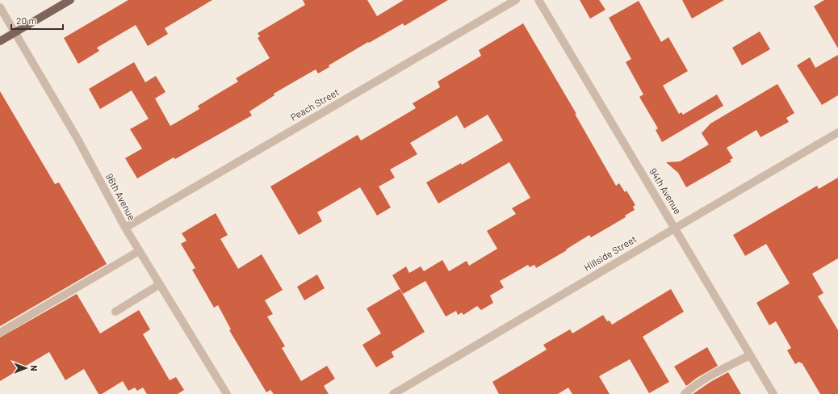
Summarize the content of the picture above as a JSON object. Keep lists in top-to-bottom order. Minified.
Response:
{"streets":{"street":["Peach Street","94th Avenue","96th Avenue","Hillside Street"]},"crossings":[["Peach Street","96th Avenue"],["94th Avenue","Hillside Street"]],"scale_bar":"20 m","north":"right"}
